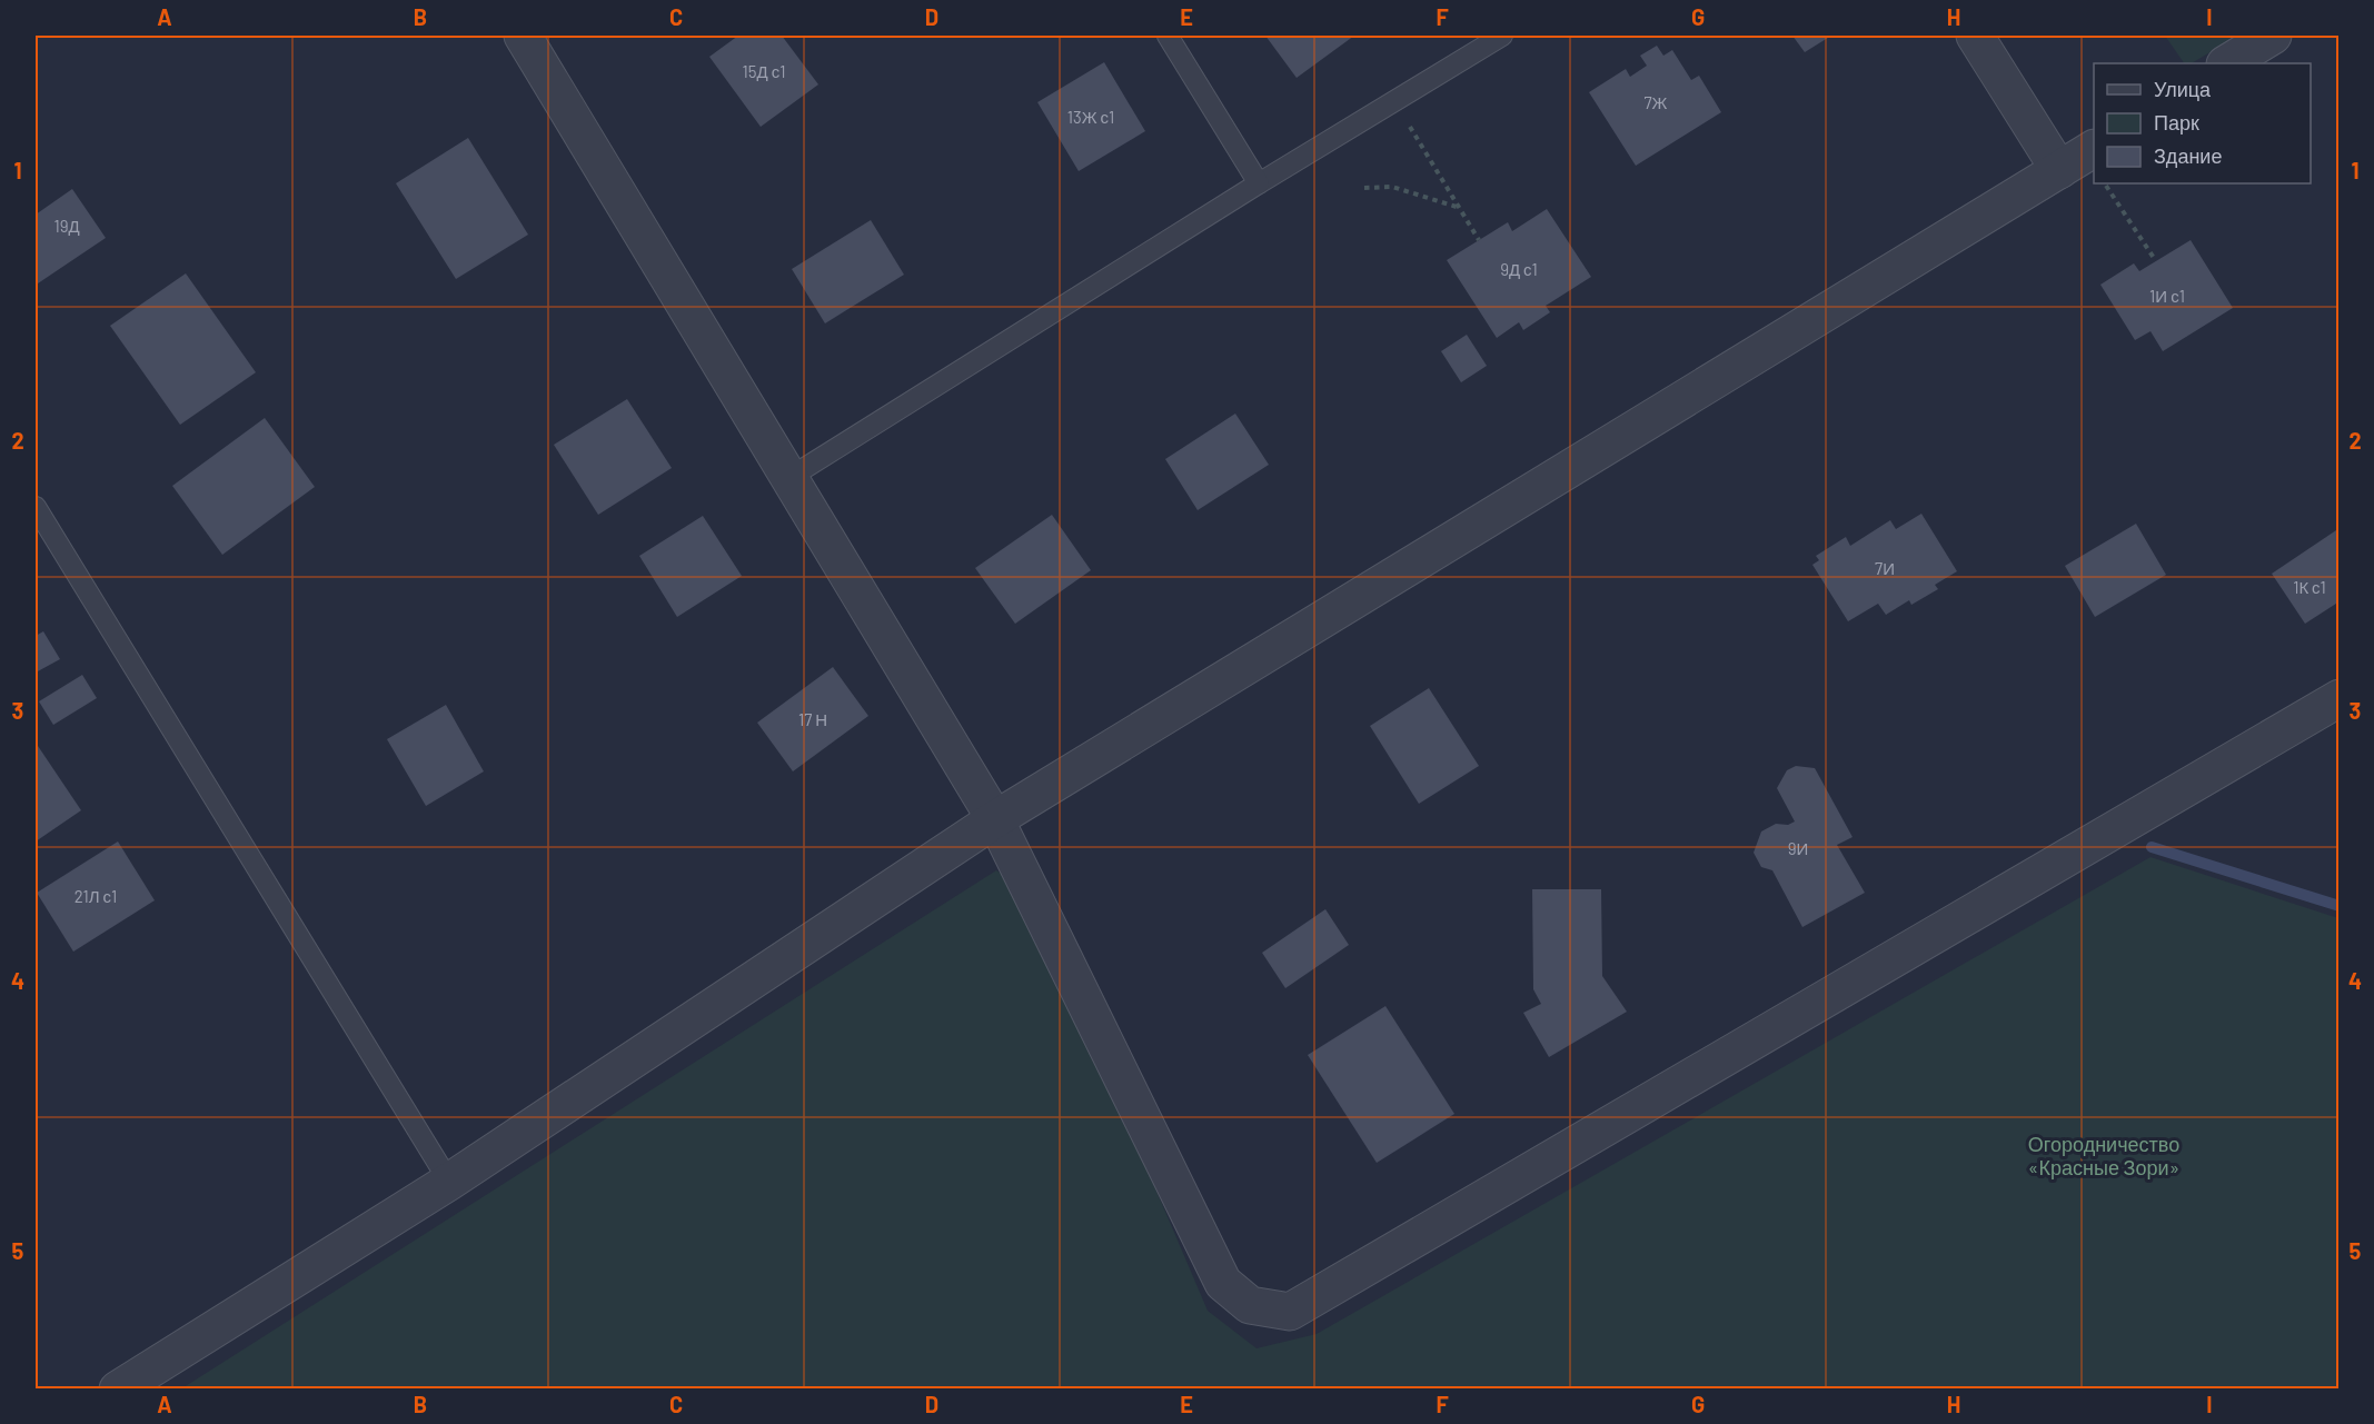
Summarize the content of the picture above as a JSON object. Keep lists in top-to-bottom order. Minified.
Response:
{"parks":["Огородничество «Красные Зори»"],"house_numbers":["15Д с1","7Ж","13Ж с1","19Д","9Д с1","1И с1","7И","1К с1","17 Н","9И","21Л с1"],"legend":["Улица","Парк","Здание"],"grid":{"columns":["A","B","C","D","E","F","G","H","I"],"rows":["1","2","3","4","5"]}}
